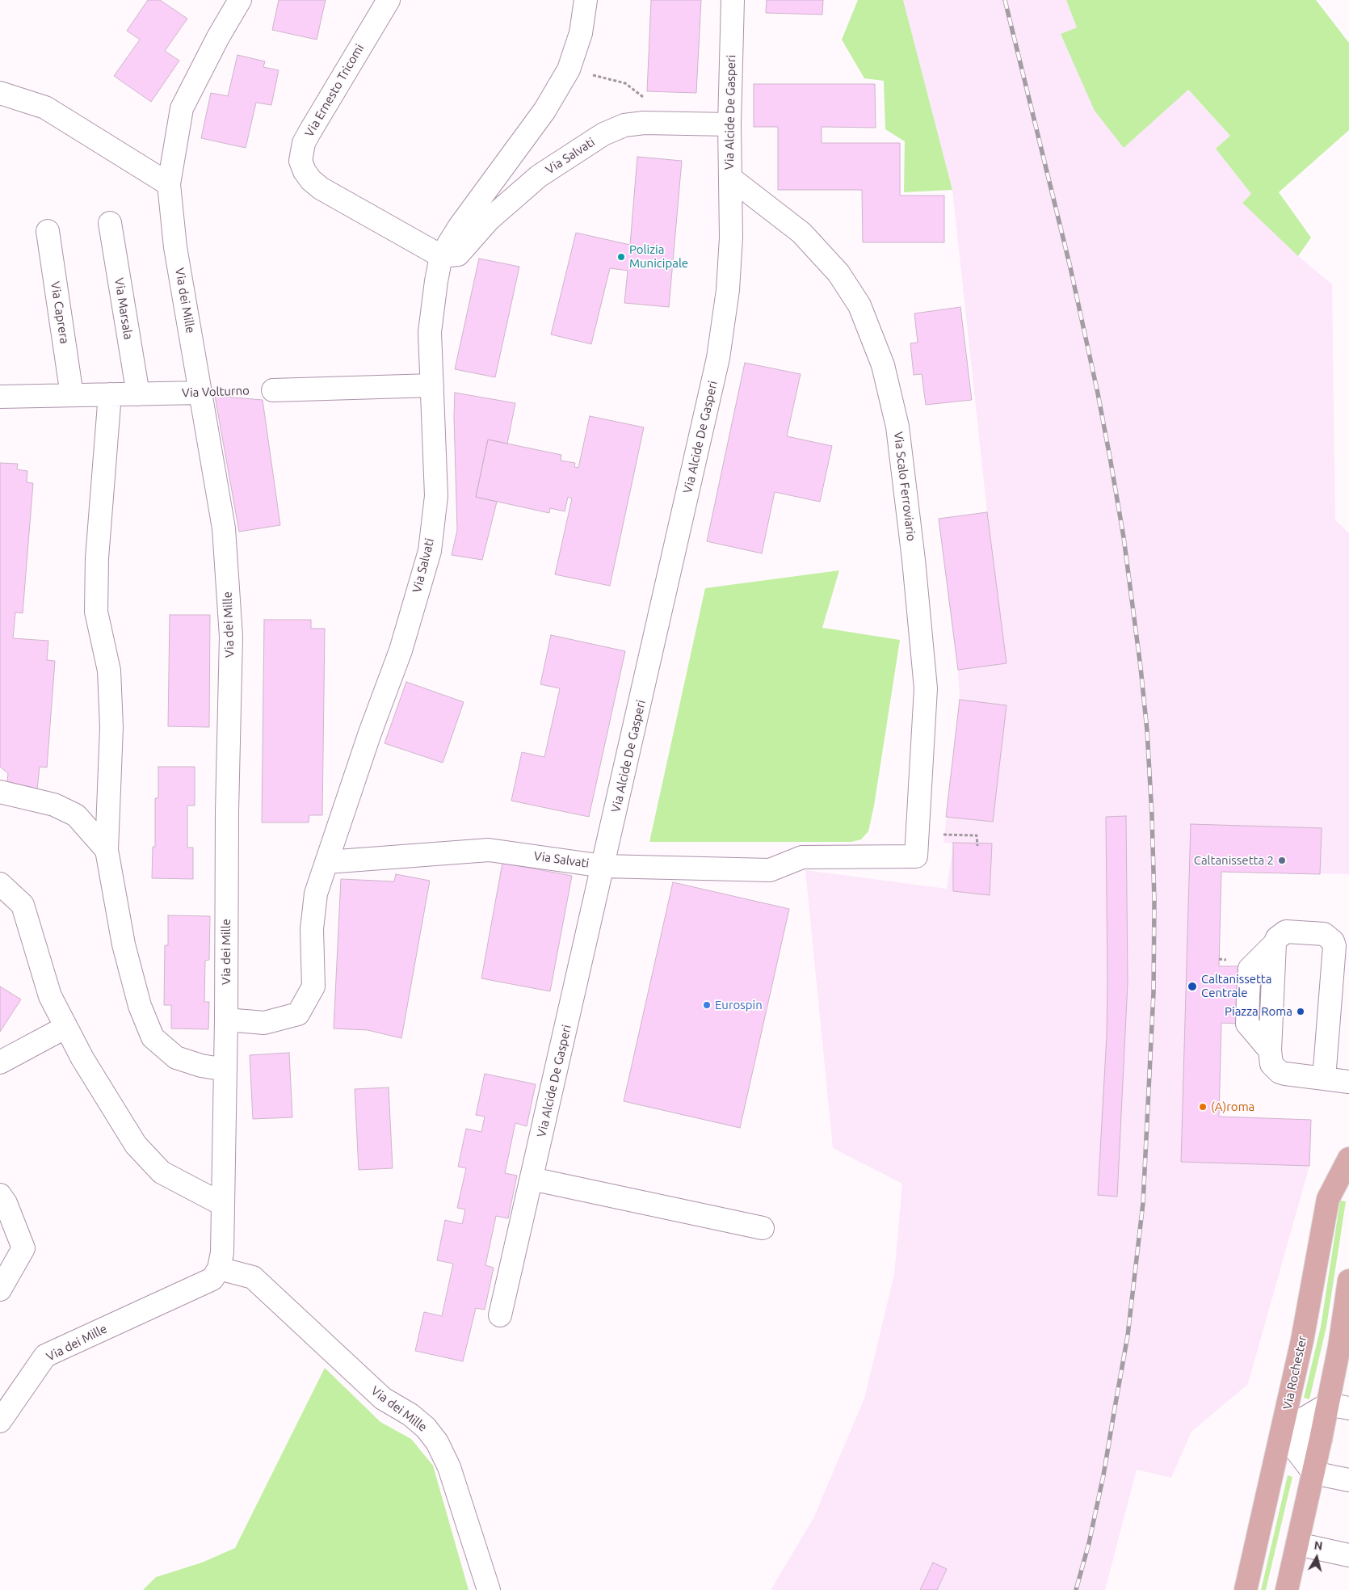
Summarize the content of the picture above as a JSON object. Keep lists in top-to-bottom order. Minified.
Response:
{"streets":{"main road":["Via Rochester"],"street":["Via Ernesto Tricomi","Via Alcide De Gasperi","Via Salvati","Via dei Mille","Via Marsala","Via Caprera","Via Volturno","Via Scalo Ferroviario"]},"crossings":[["Via Ernesto Tricomi","Via Salvati"],["Via Alcide De Gasperi","Via Salvati"],["Via Alcide De Gasperi","Via Scalo Ferroviario"],["Via Salvati","Via dei Mille"],["Via Salvati","Via Scalo Ferroviario"],["Via dei Mille","Via Volturno"],["Via Marsala","Via Volturno"],["Via Caprera","Via Volturno"]],"places":["Polizia Municipale","Caltanissetta 2","Caltanissetta Centrale","Eurospin","Piazza Roma","(A)roma"],"north":"top"}
